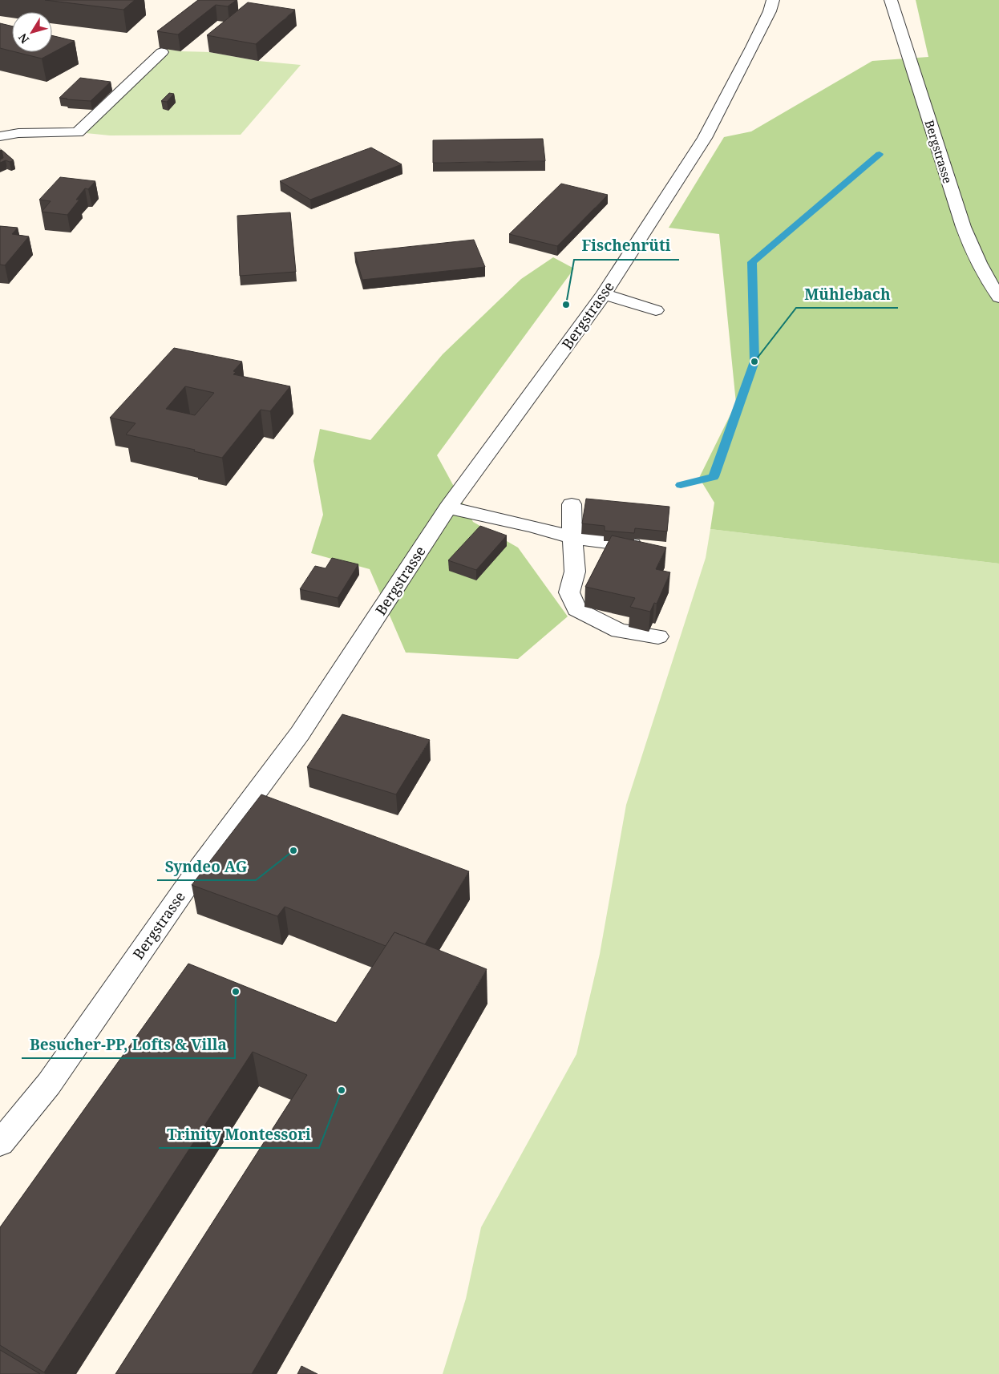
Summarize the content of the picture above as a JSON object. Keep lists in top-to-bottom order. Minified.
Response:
{"streets":{"street":["Bergstrasse"]},"places":["Fischenrüti","Mühlebach","Syndeo AG","Besucher-PP, Lofts & Villa","Trinity Montessori"],"north":"bottom left"}
